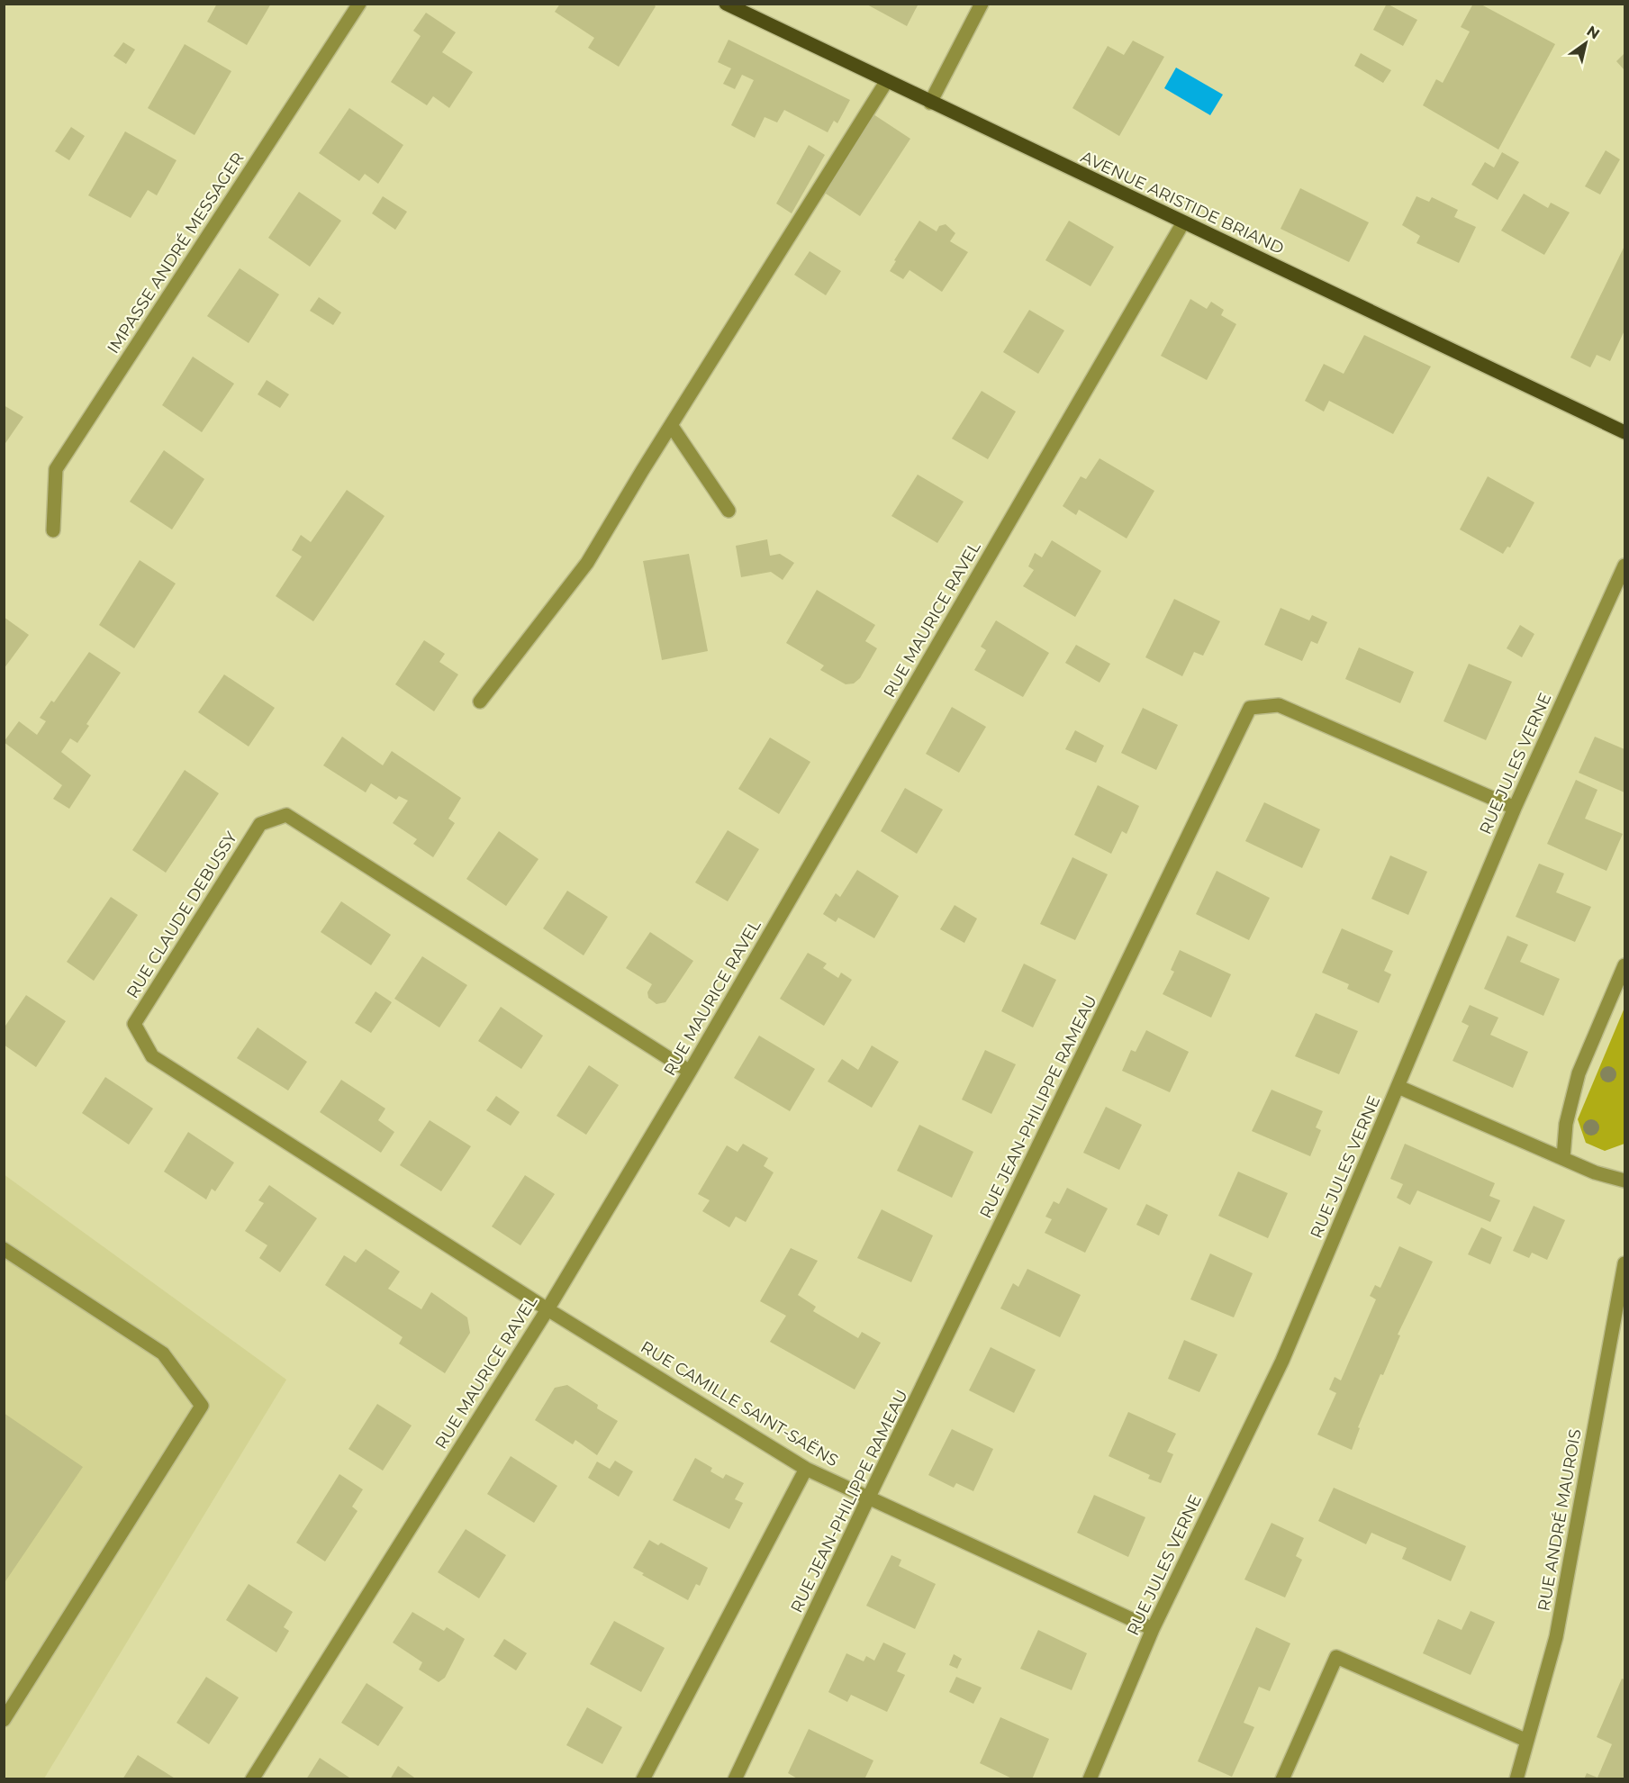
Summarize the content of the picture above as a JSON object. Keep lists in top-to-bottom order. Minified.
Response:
{"streets":{"main road":["AVENUE ARISTIDE BRIAND"],"street":["IMPASSE ANDRÉ MESSAGER","RUE MAURICE RAVEL","RUE JULES VERNE","RUE CLAUDE DEBUSSY","RUE JEAN-PHILIPPE RAMEAU","RUE CAMILLE SAINT-SAËNS","RUE ANDRÉ MAUROIS"]},"crossings":[["AVENUE ARISTIDE BRIAND","RUE MAURICE RAVEL"],["RUE MAURICE RAVEL","RUE CLAUDE DEBUSSY"],["RUE MAURICE RAVEL","RUE CAMILLE SAINT-SAËNS"],["RUE JULES VERNE","RUE JEAN-PHILIPPE RAMEAU"],["RUE JULES VERNE","RUE CAMILLE SAINT-SAËNS"],["RUE CLAUDE DEBUSSY","RUE CAMILLE SAINT-SAËNS"],["RUE JEAN-PHILIPPE RAMEAU","RUE CAMILLE SAINT-SAËNS"]],"north":"top right"}
